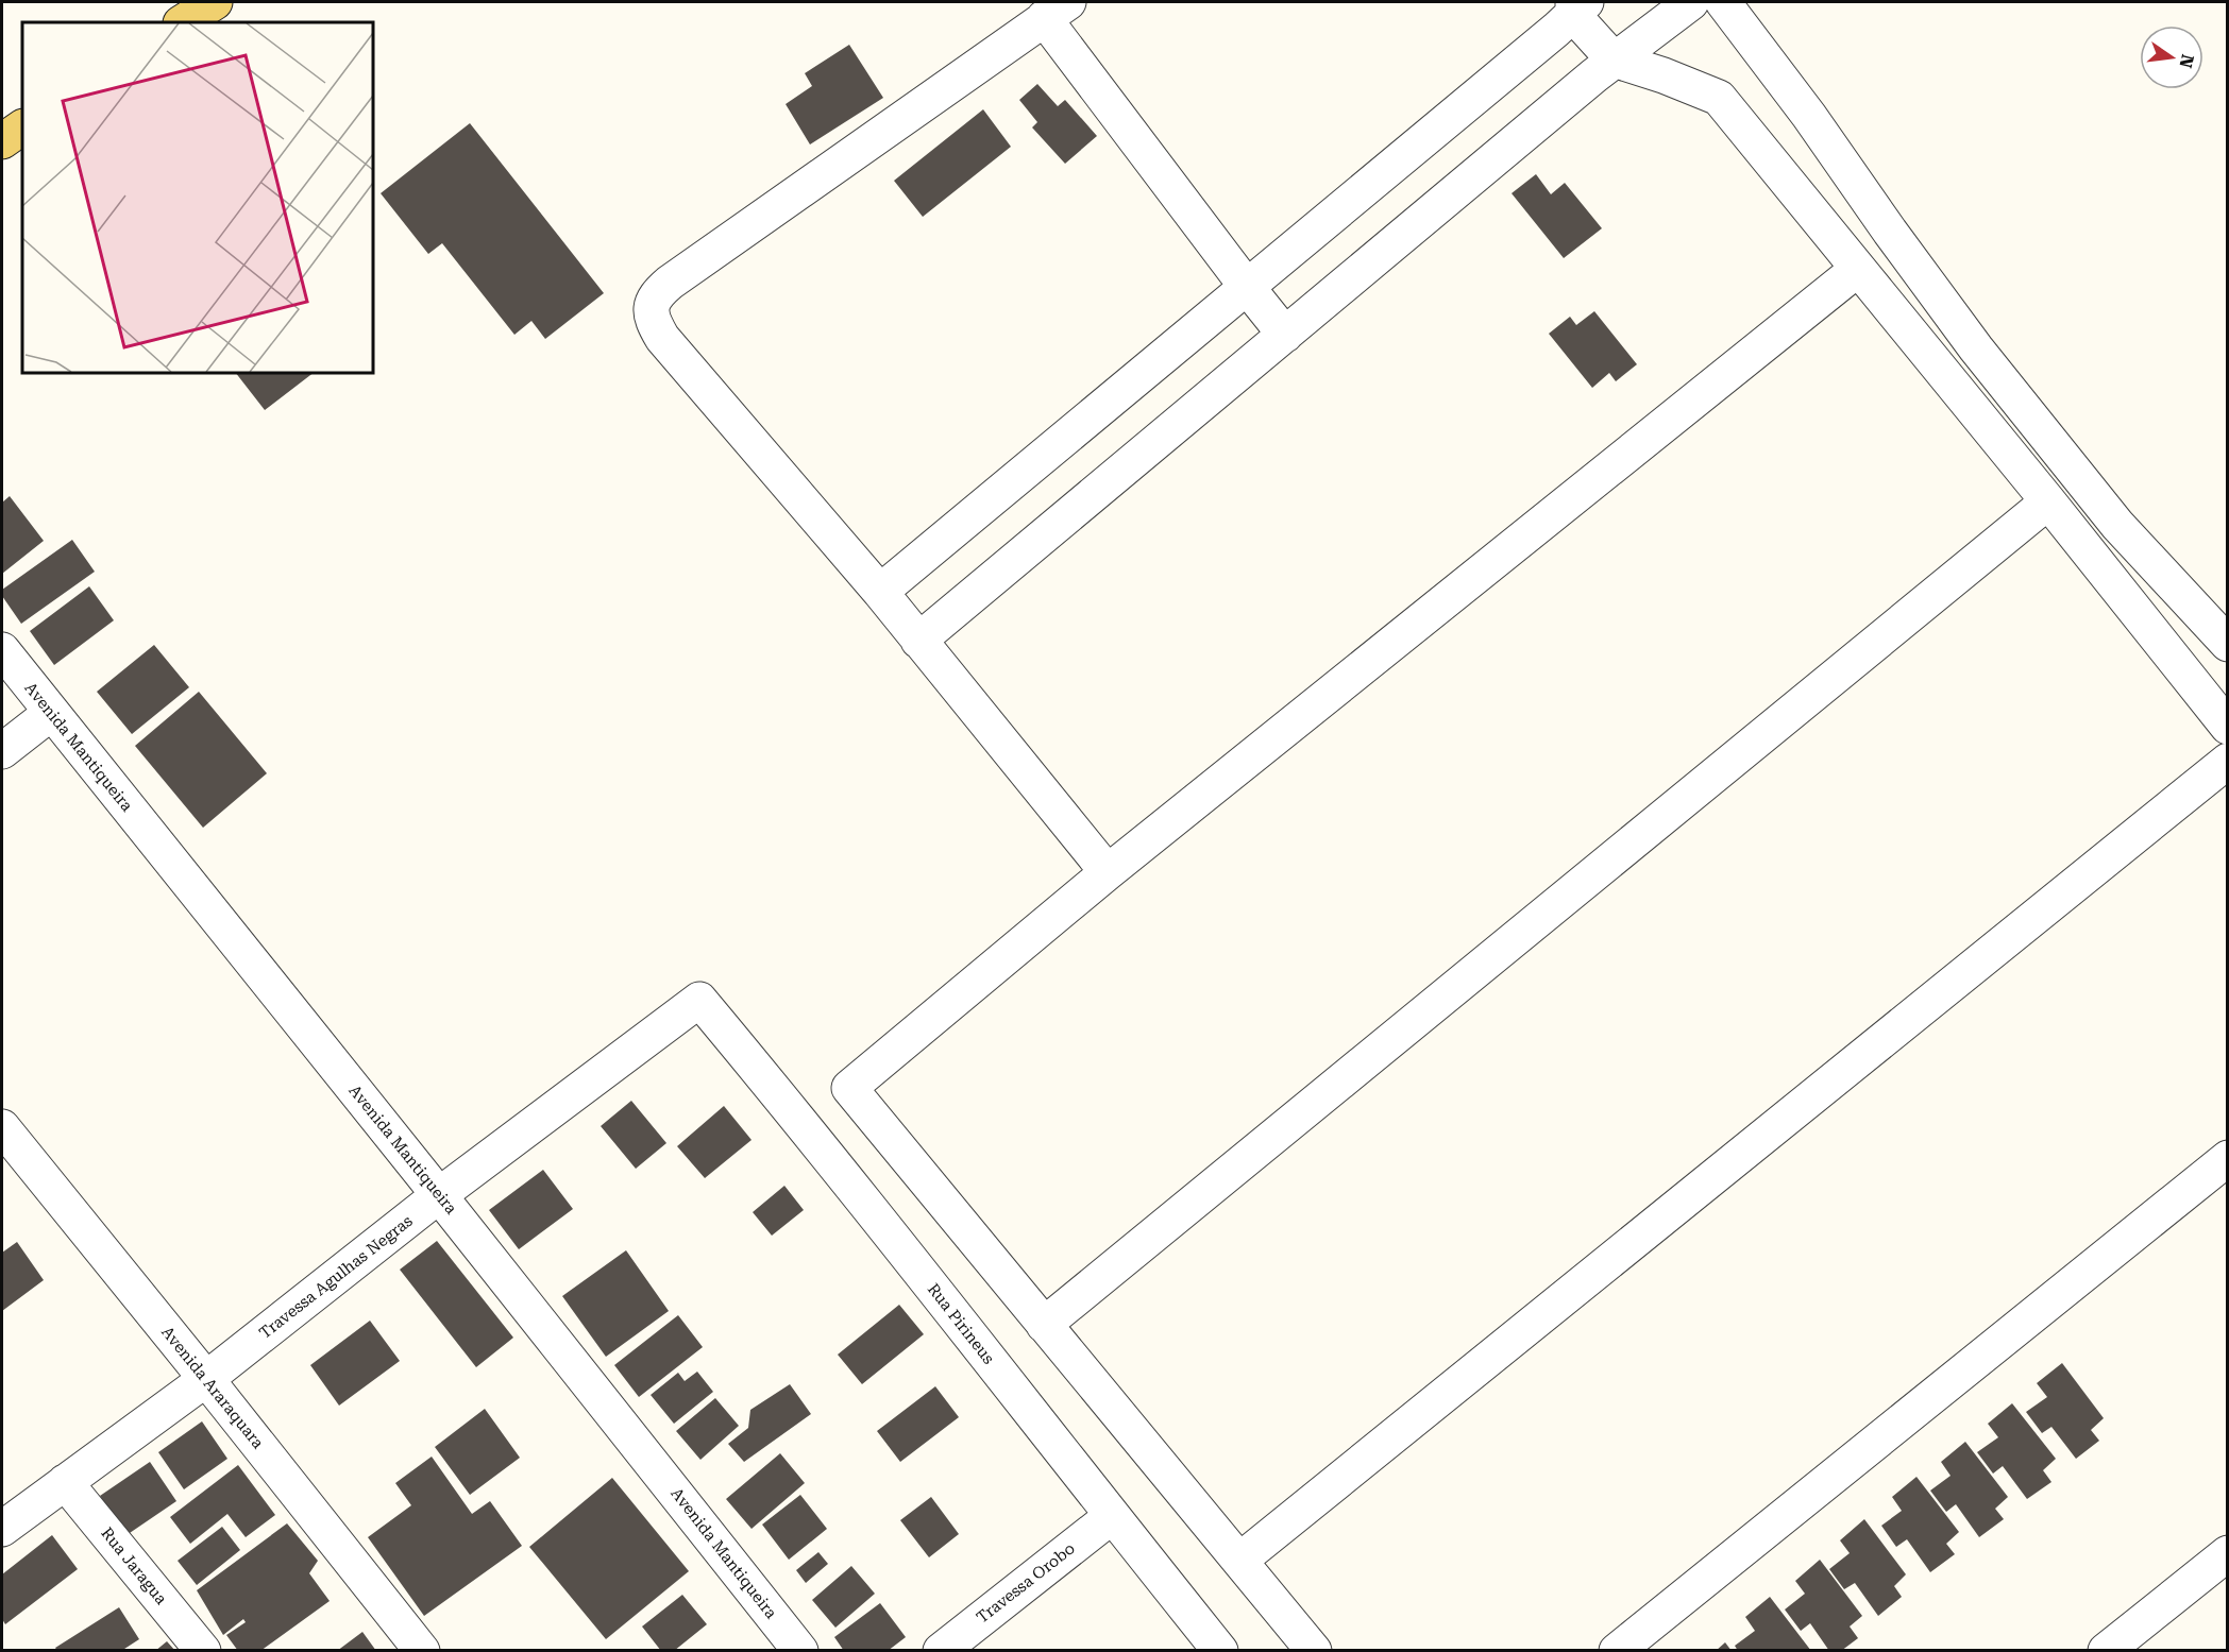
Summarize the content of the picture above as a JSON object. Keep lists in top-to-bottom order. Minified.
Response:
{"streets":{"street":["Avenida Mantiqueira","Travessa Agulhas Negras","Rua Pirineus","Avenida Araraquara","Rua Jaragua","Travessa Orobo"]},"crossings":[["Avenida Mantiqueira","Travessa Agulhas Negras"],["Travessa Agulhas Negras","Rua Pirineus"],["Travessa Agulhas Negras","Avenida Araraquara"],["Travessa Agulhas Negras","Rua Jaragua"],["Rua Pirineus","Travessa Orobo"]],"north":"right"}
